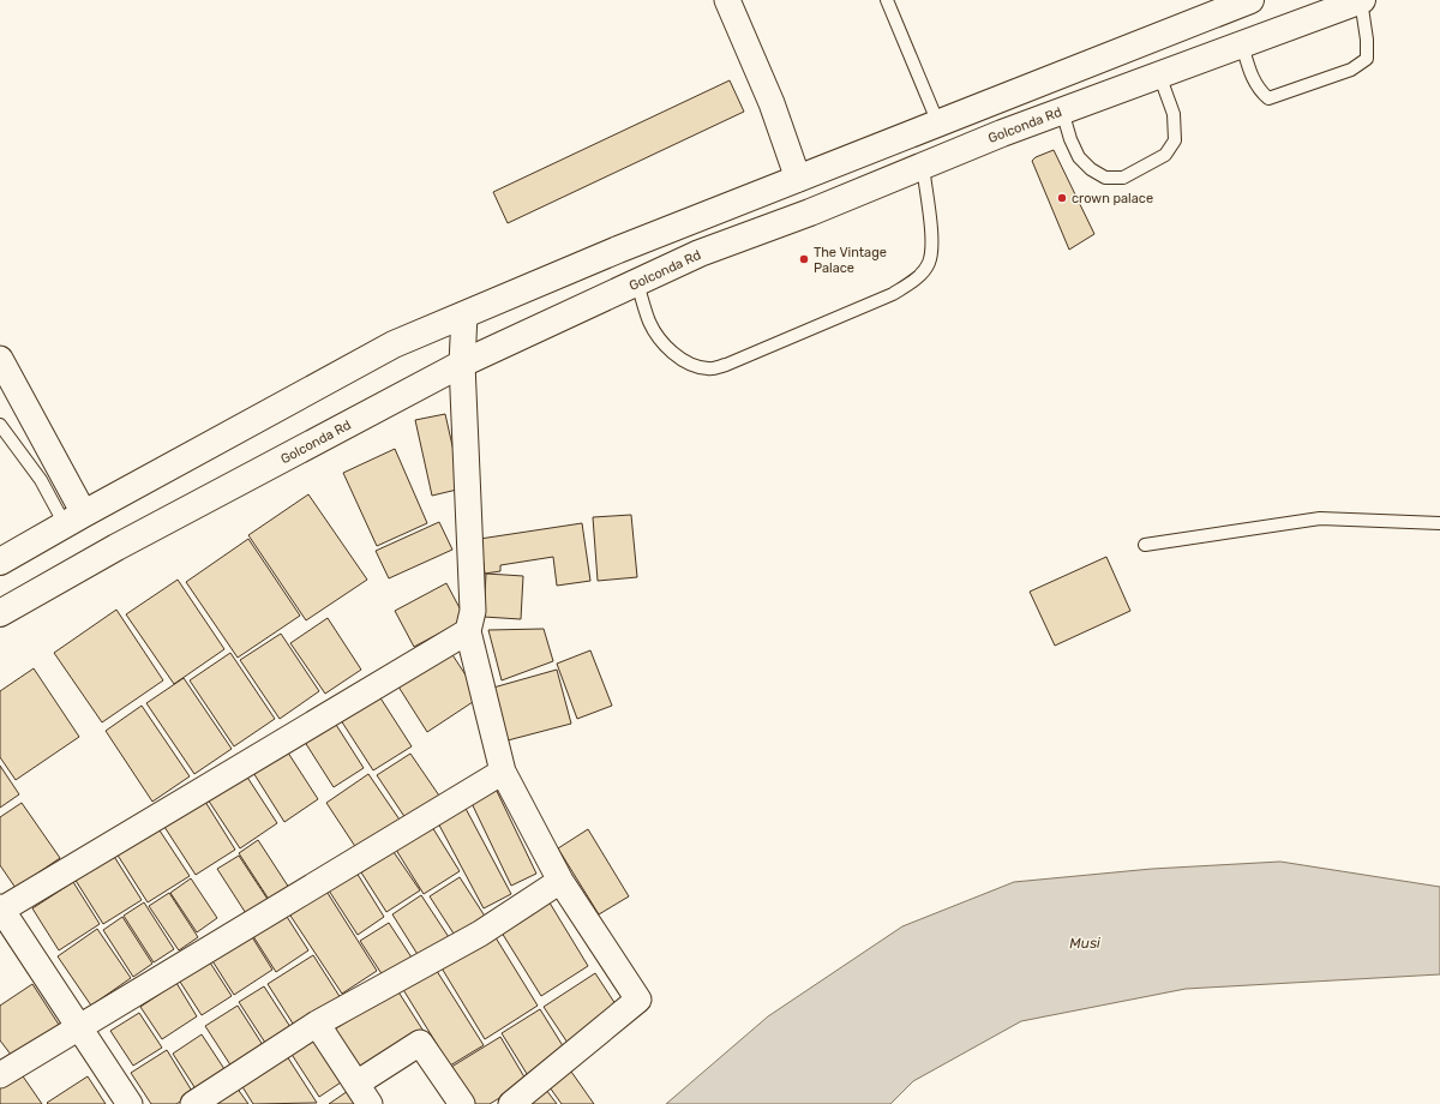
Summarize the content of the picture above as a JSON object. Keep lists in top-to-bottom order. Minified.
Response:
{"streets":{"main road":["Golconda Rd"]},"water":["Musi"],"places":["crown palace","The Vintage Palace"]}
